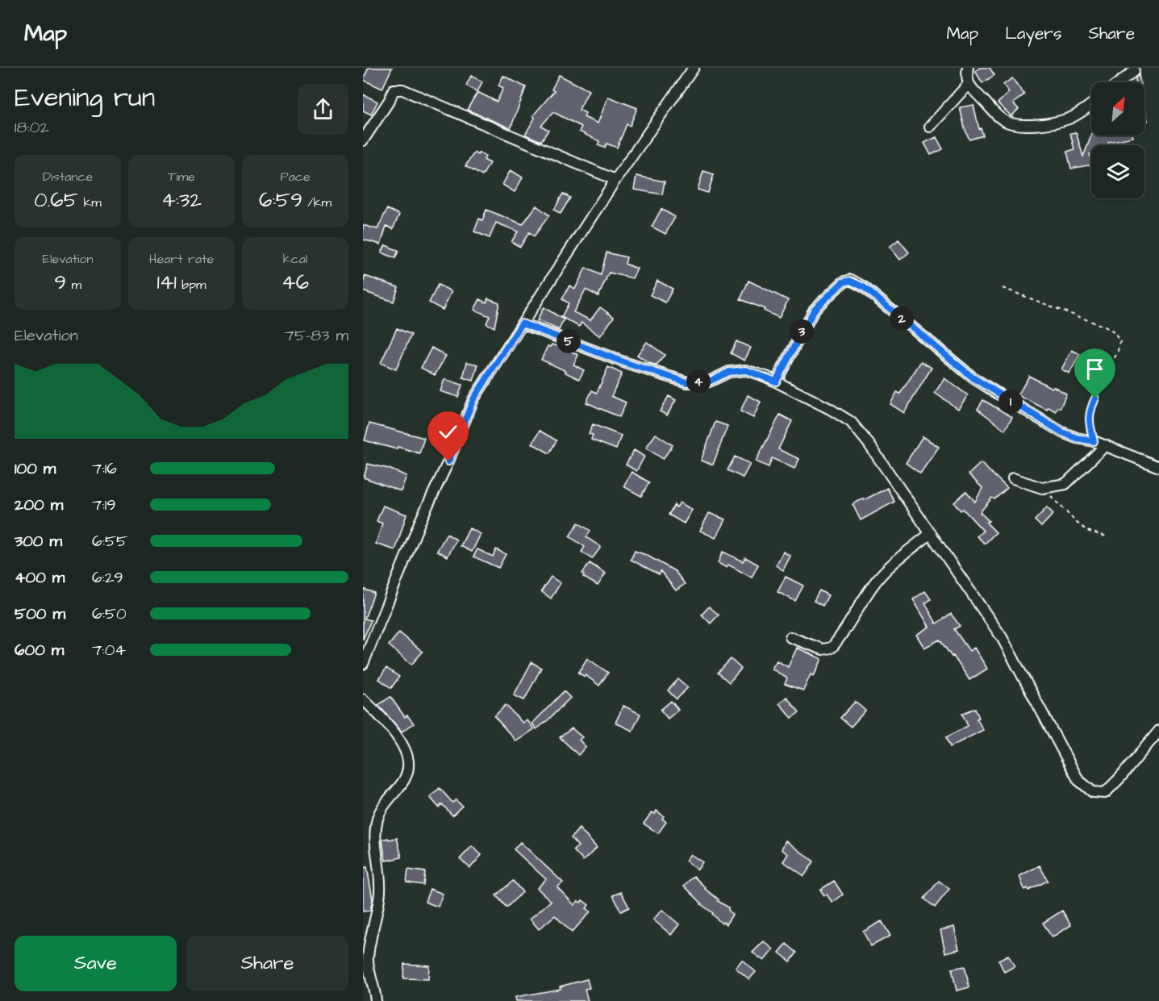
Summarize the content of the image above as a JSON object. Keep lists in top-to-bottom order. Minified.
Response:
{"north":"top right","page":{"header":"Map","nav":["Map","Layers","Share"],"heading":["Evening run","18:02"],"stats":[["Distance","0.65 km"],["Time","4:32"],["Pace","6:59 /km"],["Elevation","9 m"],["Heart rate","141 bpm"],["kcal","46"]],"pins":["2","3","5","4","1"],"chart":["Elevation","75–83 m"],"list":[{"name":"100 m","note":"7:16"},{"name":"200 m","note":"7:19"},{"name":"300 m","note":"6:55"},{"name":"400 m","note":"6:29"},{"name":"500 m","note":"6:50"},{"name":"600 m","note":"7:04"}],"buttons":["Save","Share"]}}
